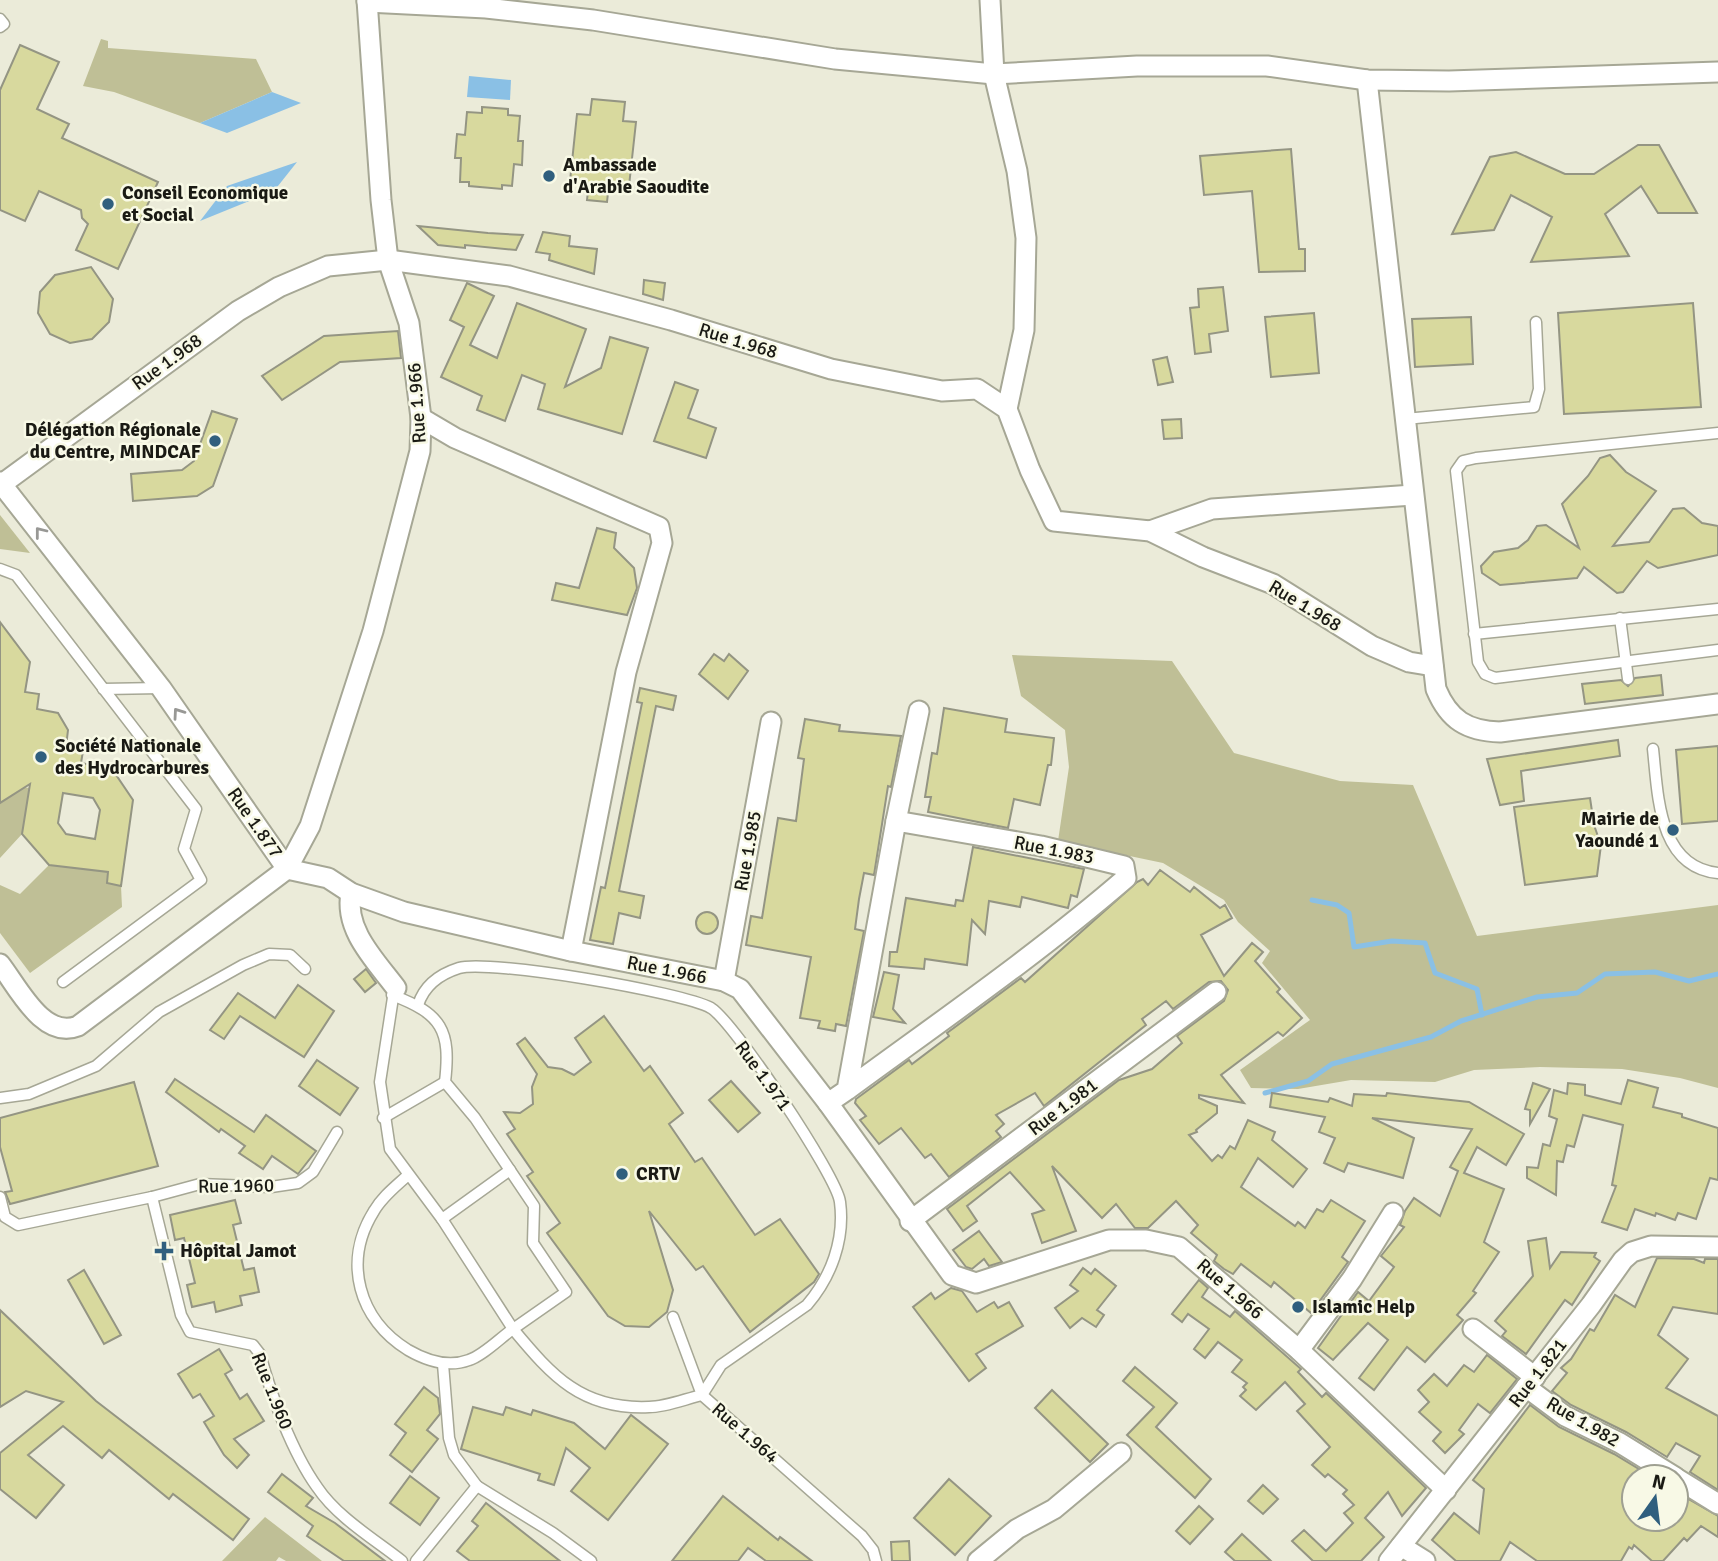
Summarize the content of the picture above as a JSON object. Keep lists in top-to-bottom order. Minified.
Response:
{"streets":{"street":["Rue 1.968","Rue 1.966","Rue 1.877","Rue 1.983","Rue 1.985","Rue 1.981","Rue 1.821","Rue 1.982"],"lane":["Rue 1.971","Rue 1960","Rue 1.960","Rue 1.964"]},"crossings":[["Rue 1.968","Rue 1.966"],["Rue 1.968","Rue 1.877"],["Rue 1.966","Rue 1.877"],["Rue 1.966","Rue 1.983"],["Rue 1.966","Rue 1.985"],["Rue 1.966","Rue 1.981"],["Rue 1.966","Rue 1.821"],["Rue 1.971","Rue 1.964"],["Rue 1960","Rue 1.960"],["Rue 1.821","Rue 1.982"]],"one_way":["Rue 1.877"],"places":{"other":["Ambassade d'Arabie Saoudite","Conseil Economique et Social","Délégation Régionale du Centre, MINDCAF","Société Nationale des Hydrocarbures","Mairie de Yaoundé 1","CRTV","Islamic Help"],"health":["Hôpital Jamot"]},"north":"top"}
